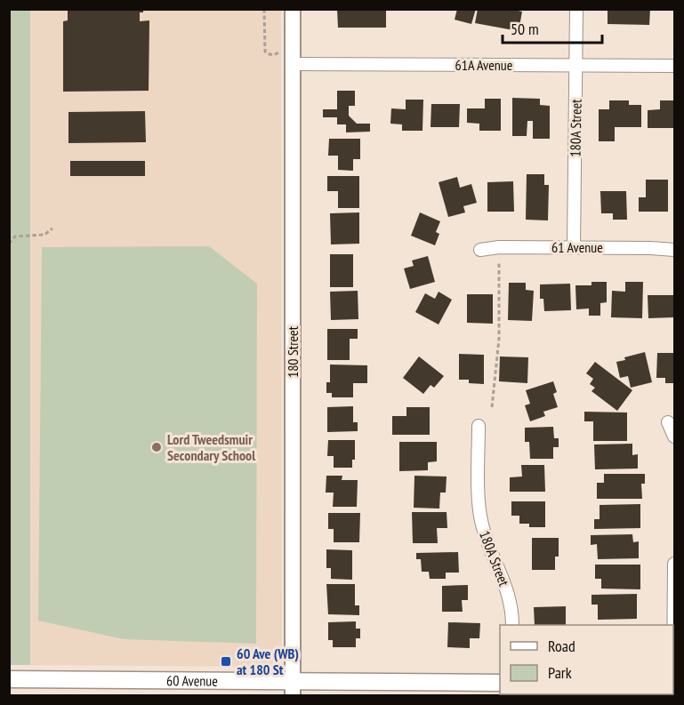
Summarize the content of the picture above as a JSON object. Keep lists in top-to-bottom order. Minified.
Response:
{"streets":{"main road":["60 Avenue"],"street":["61A Avenue","180A Street","61 Avenue","180 Street"]},"crossings":[["61A Avenue","180A Street"],["61A Avenue","180 Street"],["180A Street","61 Avenue"],["180 Street","60 Avenue"]],"places":{"other":["Lord Tweedsmuir Secondary School"],"transit":["60 Ave (WB) at 180 St"]},"legend":["Road","Park"],"scale_bar":"50 m"}
